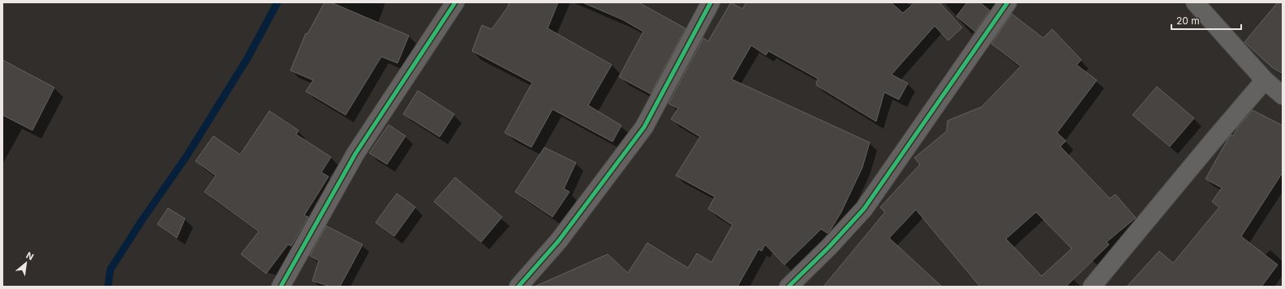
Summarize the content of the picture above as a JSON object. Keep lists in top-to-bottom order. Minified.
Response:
{"scale_bar":"20 m","north":"top right"}
